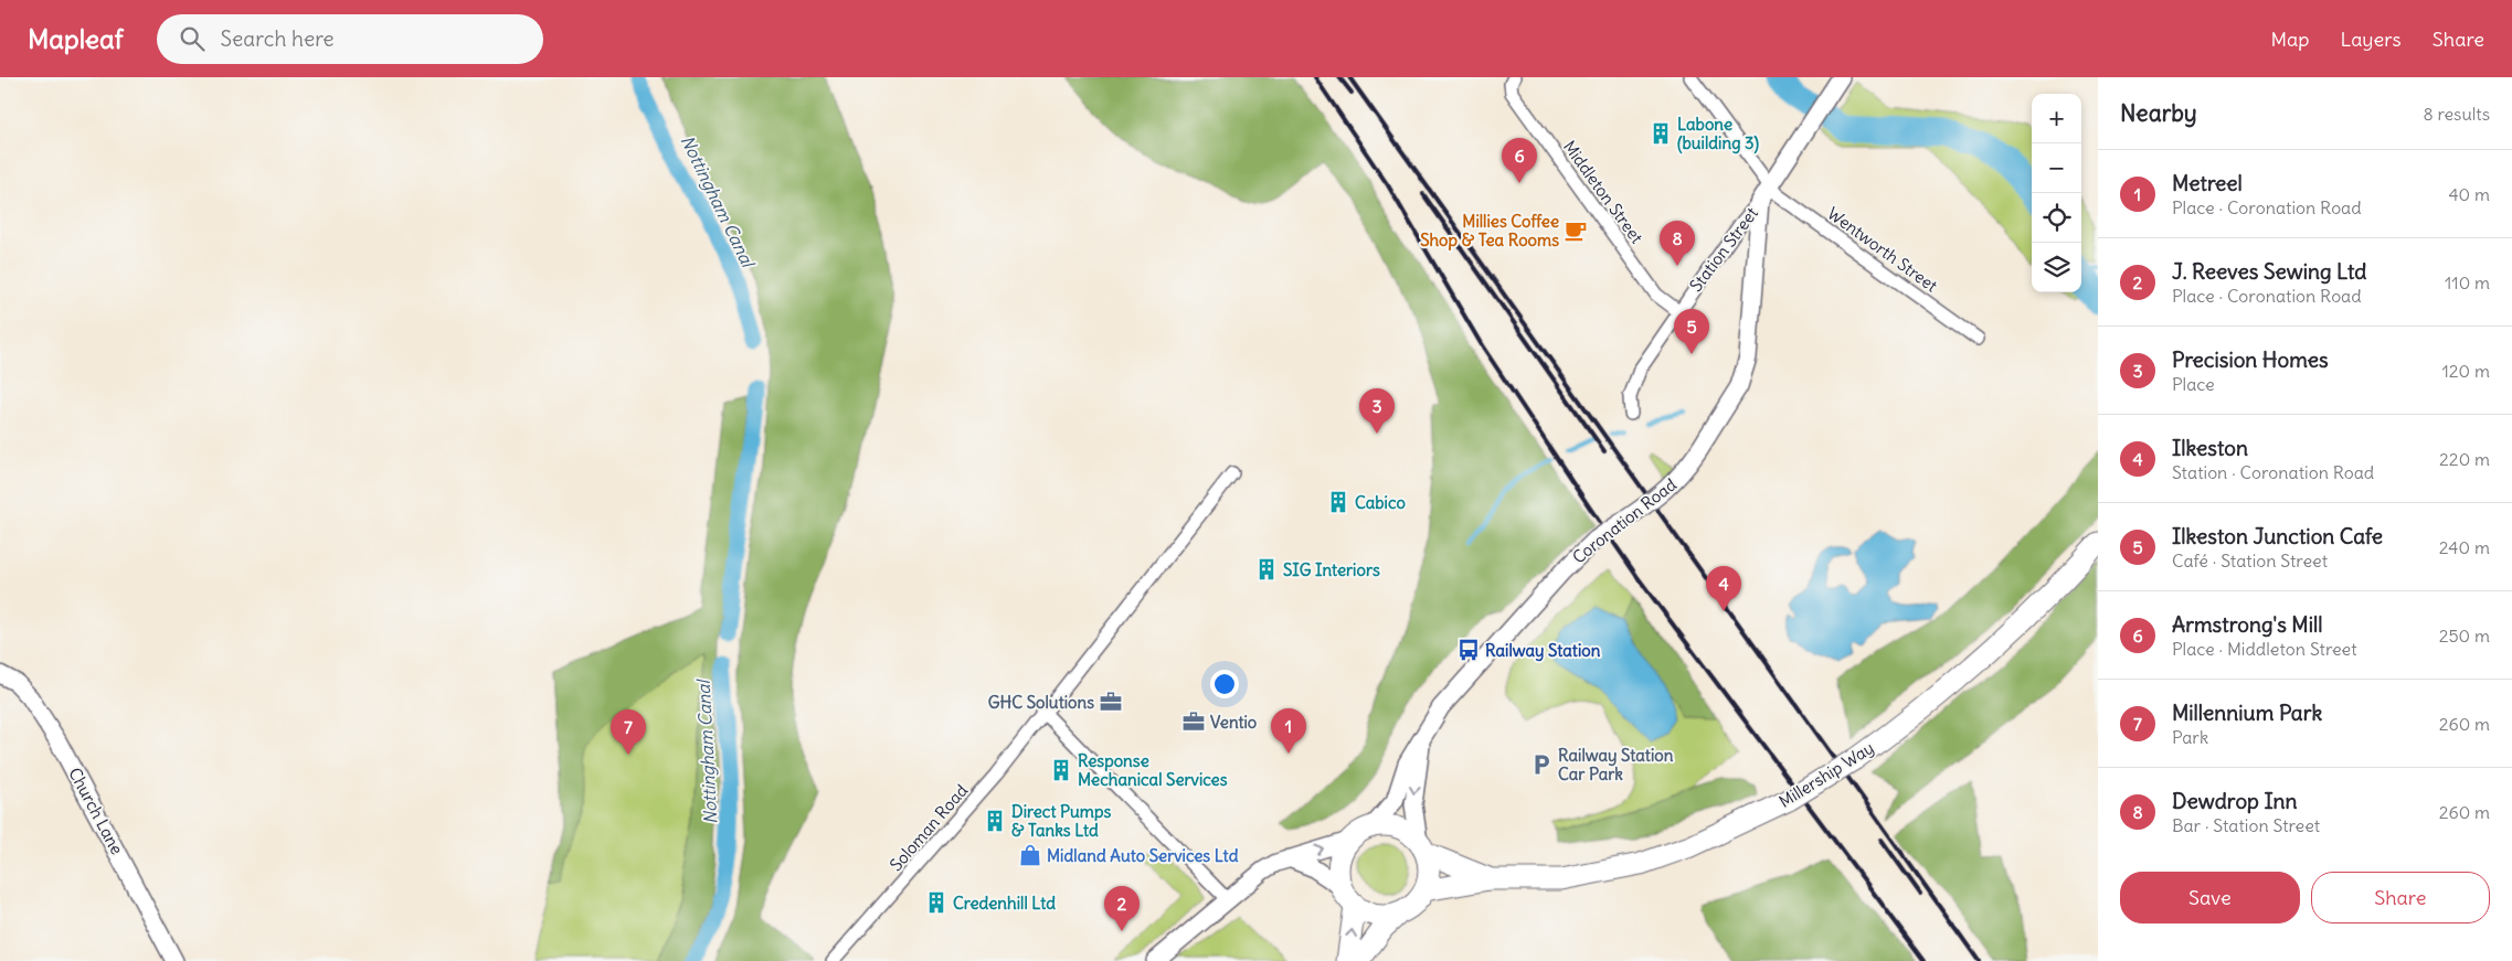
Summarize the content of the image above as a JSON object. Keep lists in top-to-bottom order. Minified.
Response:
{"streets":{"main road":["Millership Way"],"street":["Middleton Street","Station Street","Wentworth Street","Coronation Road","Church Lane","Soloman Road"]},"crossings":[["Middleton Street","Station Street"],["Station Street","Wentworth Street"],["Station Street","Coronation Road"],["Coronation Road","Millership Way"]],"water":["Nottingham Canal"],"places":{"building":["Labone (building 3)","Cabico","SIG Interiors","Response Mechanical Services","Direct Pumps & Tanks Ltd","Credenhill Ltd"],"cafe":["Millies Coffee Shop & Tea Rooms"],"bus stop":["Railway Station"],"office":["GHC Solutions","Ventio"],"parking":["Railway Station Car Park"],"shop":["Midland Auto Services Ltd"]},"page":{"header":"Mapleaf","search":"Search here","nav":["Map","Layers","Share"],"heading":["Nearby","8 results"],"map_buttons":["+","−"],"pins":["6","8","5","3","4","1","7","2"],"list":[{"mark":"1","name":"Metreel","note":"Place · Coronation Road","value":"40 m"},{"mark":"2","name":"J. Reeves Sewing Ltd","note":"Place · Coronation Road","value":"110 m"},{"mark":"3","name":"Precision Homes","note":"Place","value":"120 m"},{"mark":"4","name":"Ilkeston","note":"Station · Coronation Road","value":"220 m"},{"mark":"5","name":"Ilkeston Junction Cafe","note":"Café · Station Street","value":"240 m"},{"mark":"6","name":"Armstrong's Mill","note":"Place · Middleton Street","value":"250 m"},{"mark":"7","name":"Millennium Park","note":"Park","value":"260 m"},{"mark":"8","name":"Dewdrop Inn","note":"Bar · Station Street","value":"260 m"}],"buttons":["Save","Share"]}}
